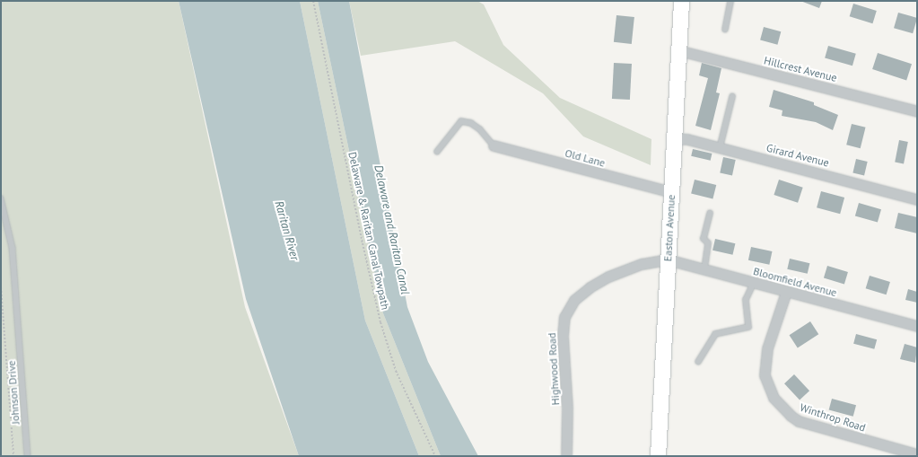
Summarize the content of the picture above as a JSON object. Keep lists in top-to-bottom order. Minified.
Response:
{"streets":{"main road":["Easton Avenue"],"street":["Hillcrest Avenue","Girard Avenue","Old Lane","Bloomfield Avenue","Highwood Road","Winthrop Road"],"lane":["Johnson Drive"],"path":["Delaware & Raritan Canal Towpath"]},"crossings":[["Hillcrest Avenue","Easton Avenue"],["Girard Avenue","Easton Avenue"],["Old Lane","Easton Avenue"],["Easton Avenue","Bloomfield Avenue"],["Easton Avenue","Highwood Road"],["Bloomfield Avenue","Highwood Road"],["Bloomfield Avenue","Winthrop Road"]],"water":["Delaware and Raritan Canal","Raritan River"]}
